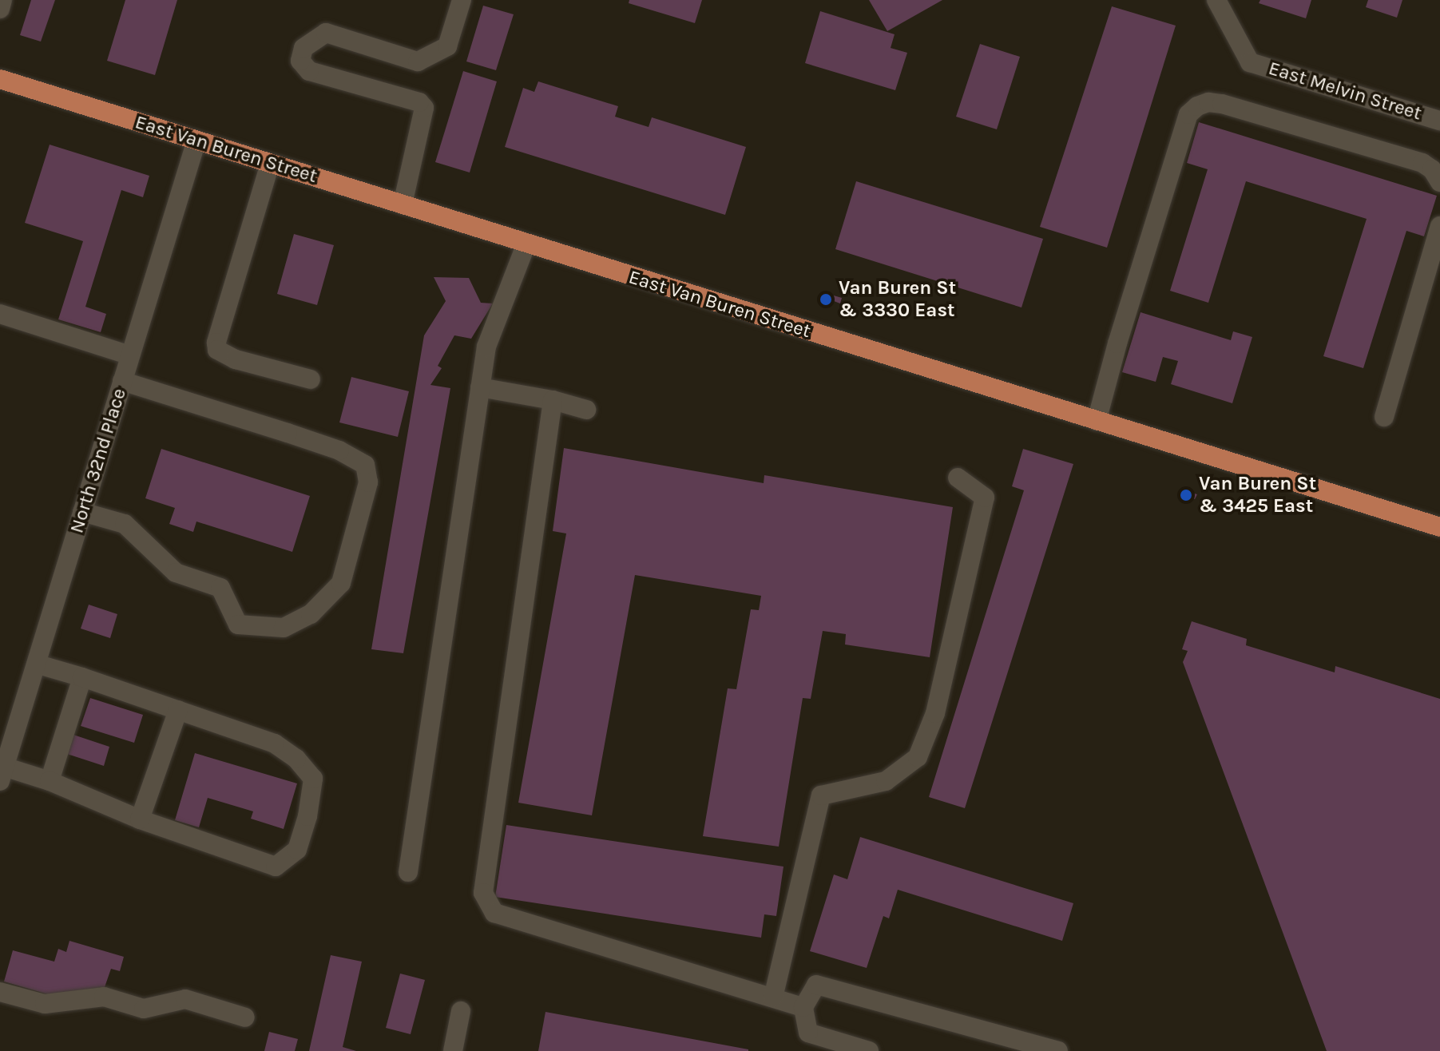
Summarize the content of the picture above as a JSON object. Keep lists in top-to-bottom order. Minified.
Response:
{"streets":{"main road":["East Van Buren Street"],"street":["East Melvin Street","North 32nd Place"]},"crossings":[["East Van Buren Street","North 32nd Place"]],"places":["Van Buren St & 3330 East","Van Buren St & 3425 East"]}
